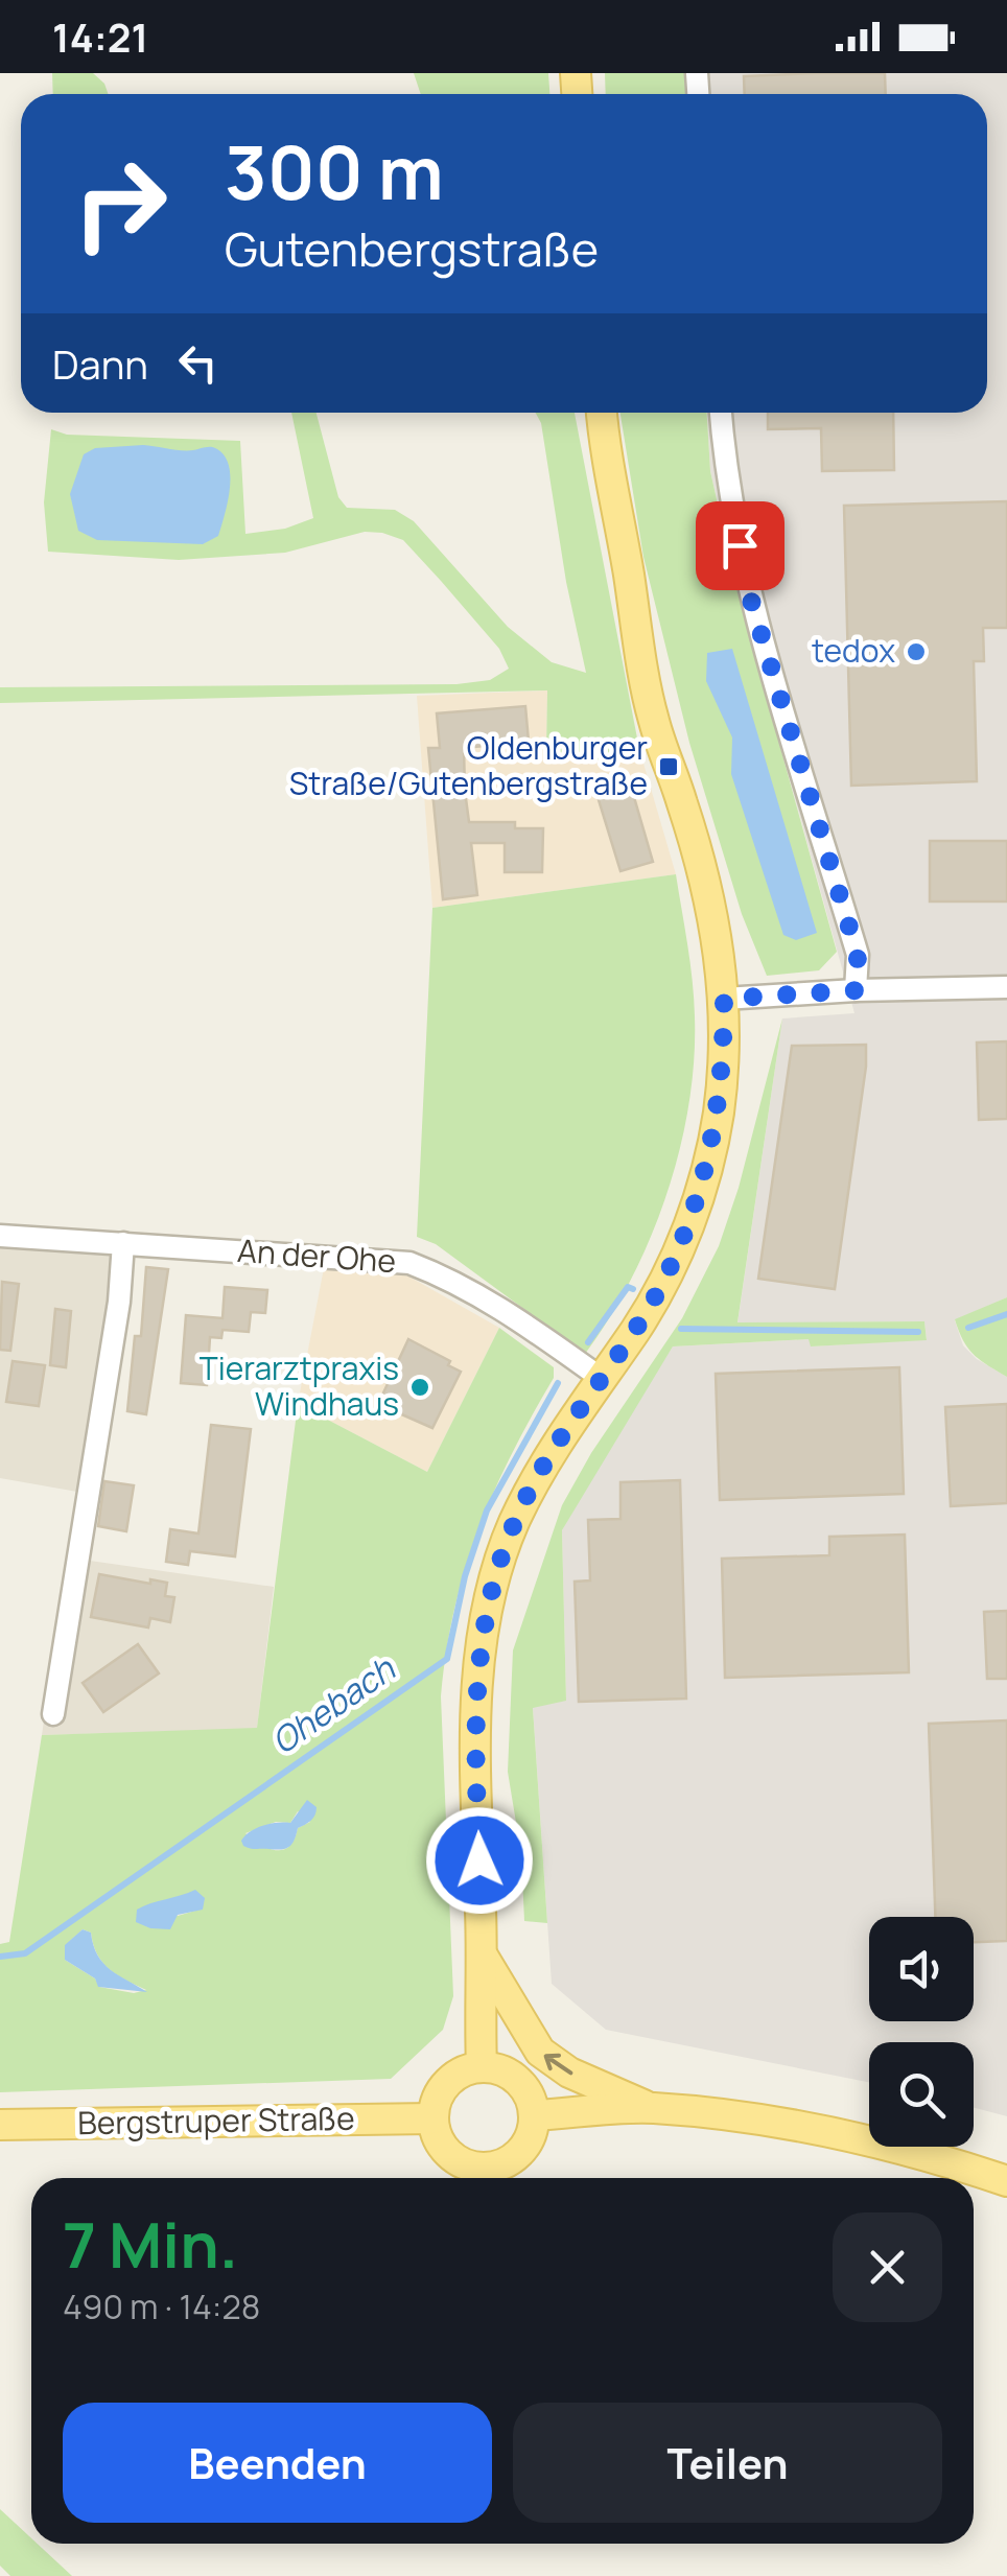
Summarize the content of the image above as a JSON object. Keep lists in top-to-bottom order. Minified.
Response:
{"streets":{"main road":["Bergstruper Straße"],"street":["An der Ohe"]},"water":["Ohebach"],"places":{"other":["tedox","Tierarztpraxis Windhaus"],"transit":["Oldenburger Straße/Gutenbergstraße"]},"page":{"status":"14:21","turn":["300 m","Gutenbergstraße"],"then":"Dann","heading":["7 Min.","490 m · 14:28"],"buttons":["Beenden","Teilen"]}}
